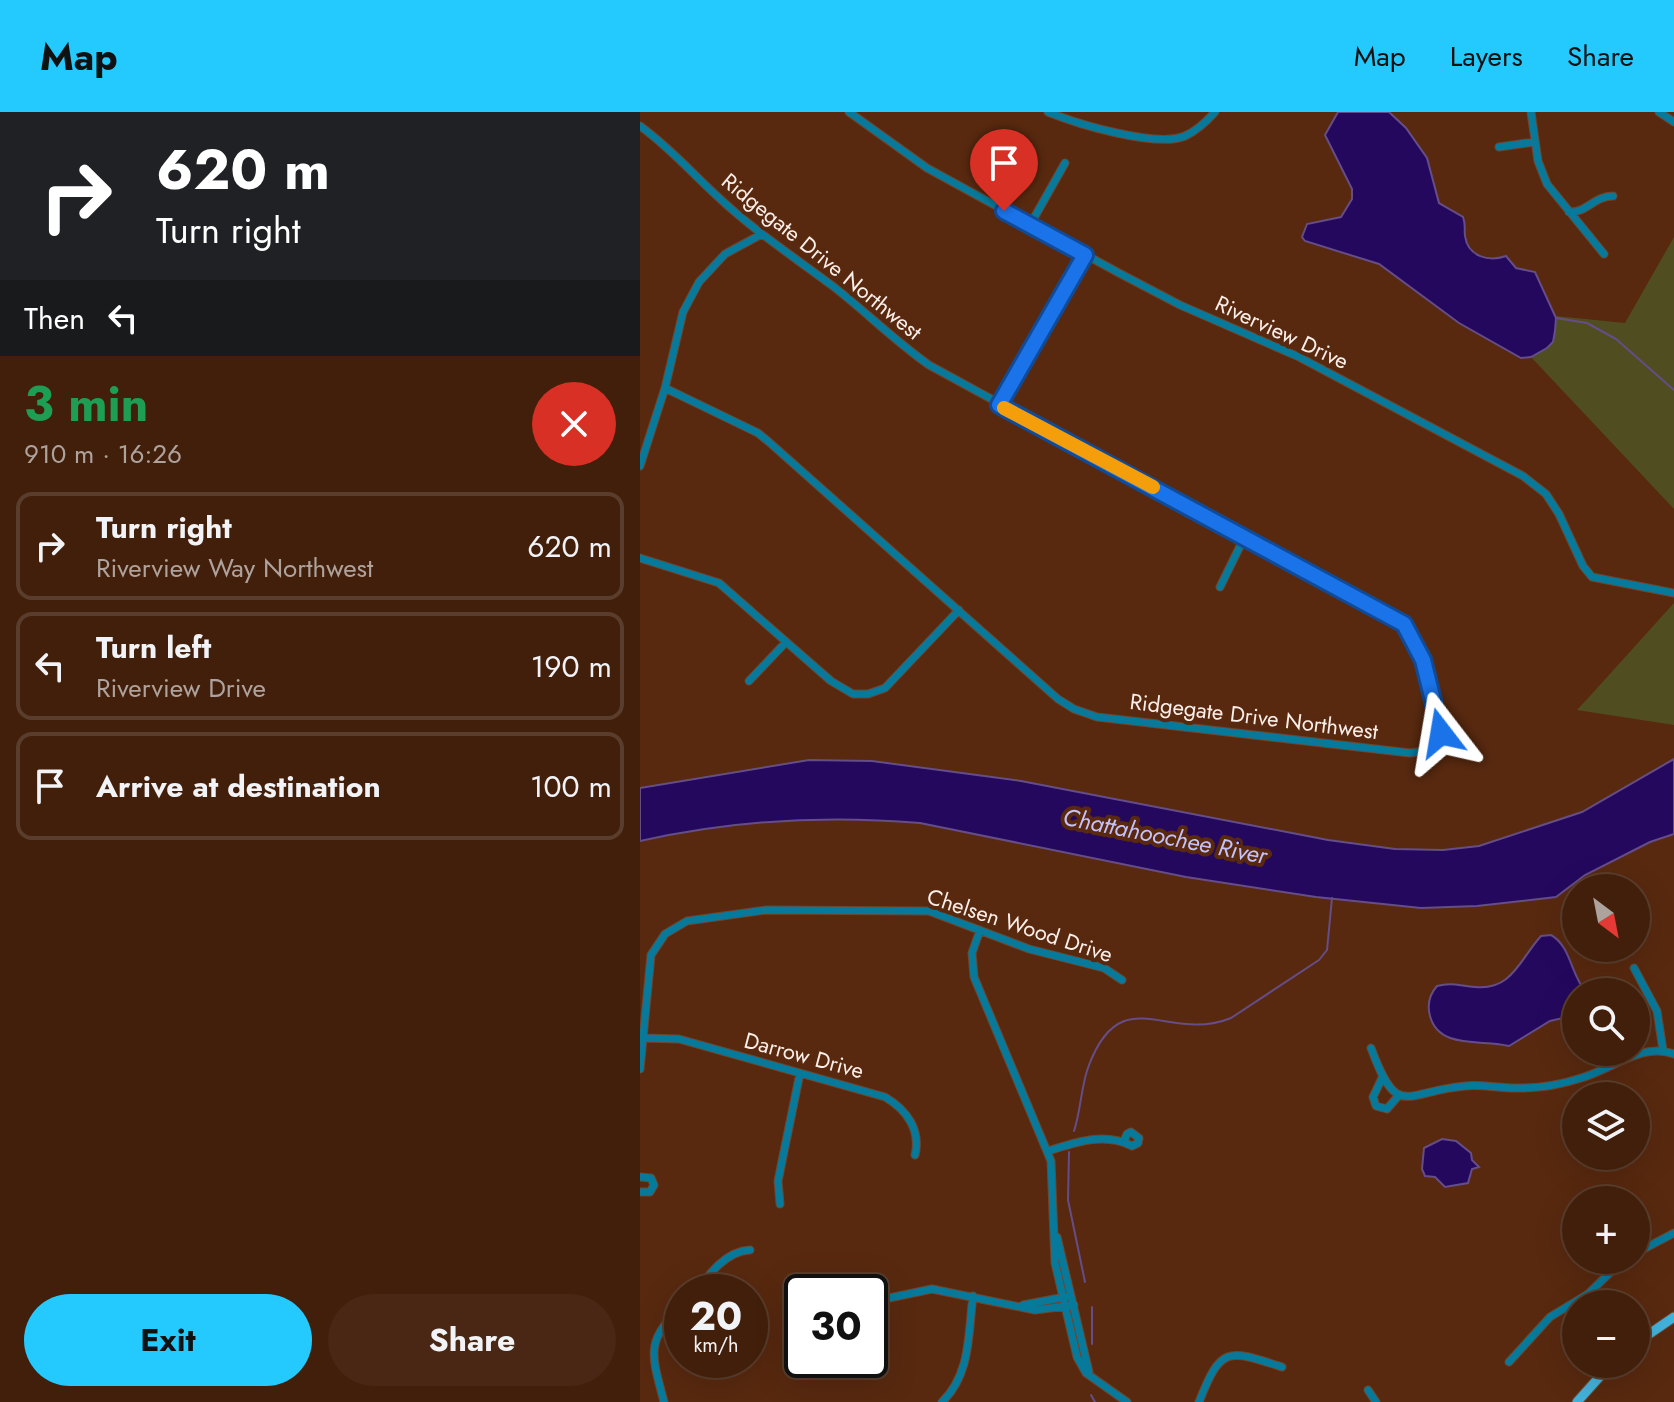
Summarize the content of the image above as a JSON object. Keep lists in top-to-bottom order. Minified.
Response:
{"streets":{"street":["Ridgegate Drive Northwest","Riverview Drive","Chelsen Wood Drive","Darrow Drive"]},"crossings":[["Chelsen Wood Drive","Darrow Drive"]],"water":["Chattahoochee River"],"north":"bottom right","page":{"header":"Map","nav":["Map","Layers","Share"],"turn":["620 m","Turn right"],"then":"Then","heading":["3 min","910 m · 16:26"],"list":[{"name":"Turn right","note":"Riverview Way Northwest","value":"620 m"},{"name":"Turn left","note":"Riverview Drive","value":"190 m"},{"name":"Arrive at destination","value":"100 m"}],"map_buttons":["+","−"],"speed":"20 km/h","limit":"30","buttons":["Exit","Share"]}}
